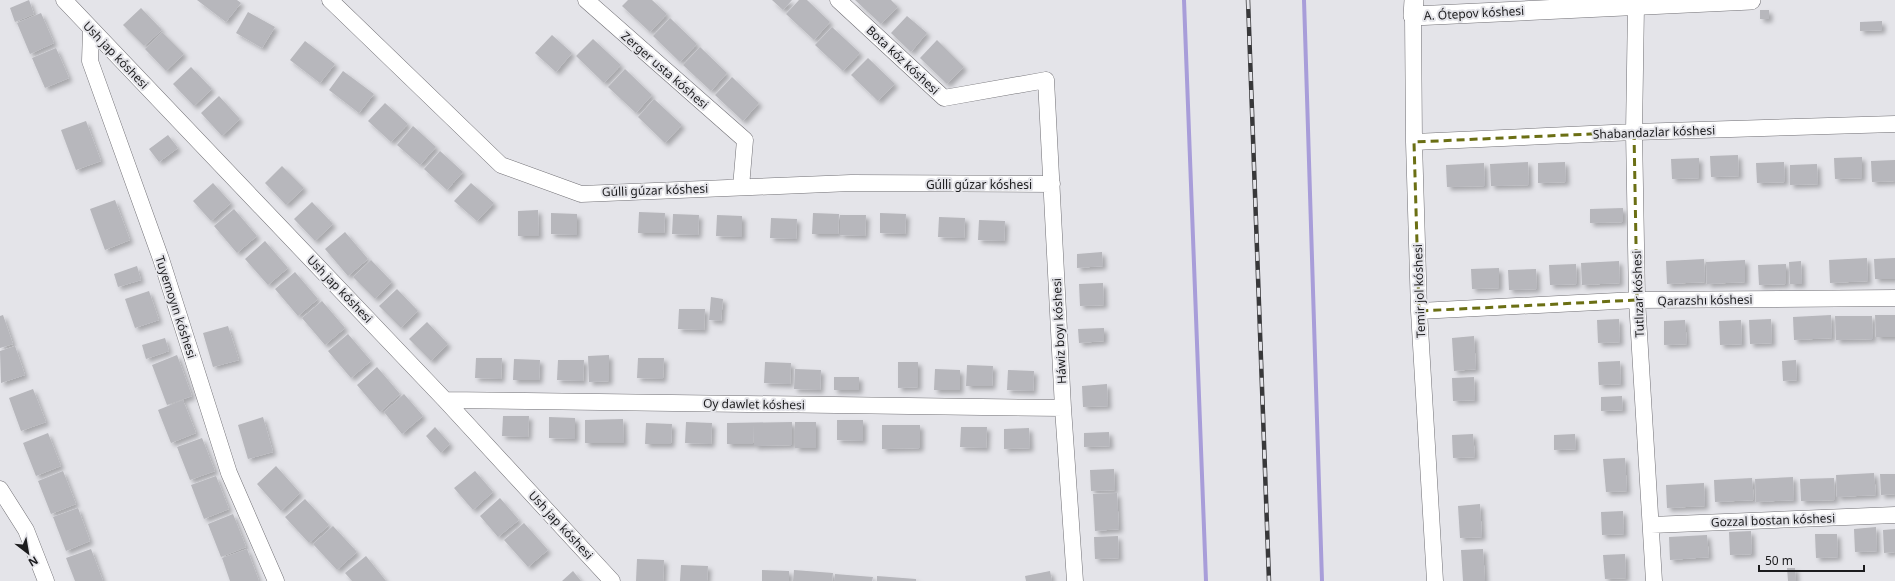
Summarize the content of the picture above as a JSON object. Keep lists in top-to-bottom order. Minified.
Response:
{"streets":{"street":["A. Ótepov kóshesi","Ush jap kóshesi","Bota kóz kóshesi","Zerger usta kóshesi","Shabandazlar kóshesi","Gúlli gúzar kóshesi","Temir jol kóshesi","Tutlızar kóshesi","Qarazshı kóshesi","Tuyemoyın kóshesi","Háwiz boyı kóshesi","Oy dawlet kóshesi","Gozzal bostan kóshesi"]},"crossings":[["A. Ótepov kóshesi","Temir jol kóshesi"],["A. Ótepov kóshesi","Tutlızar kóshesi"],["Ush jap kóshesi","Tuyemoyın kóshesi"],["Ush jap kóshesi","Oy dawlet kóshesi"],["Bota kóz kóshesi","Háwiz boyı kóshesi"],["Zerger usta kóshesi","Gúlli gúzar kóshesi"],["Shabandazlar kóshesi","Temir jol kóshesi"],["Shabandazlar kóshesi","Tutlızar kóshesi"],["Gúlli gúzar kóshesi","Háwiz boyı kóshesi"],["Temir jol kóshesi","Qarazshı kóshesi"],["Tutlızar kóshesi","Qarazshı kóshesi"],["Tutlızar kóshesi","Gozzal bostan kóshesi"],["Háwiz boyı kóshesi","Oy dawlet kóshesi"]],"scale_bar":"50 m","north":"bottom right"}
